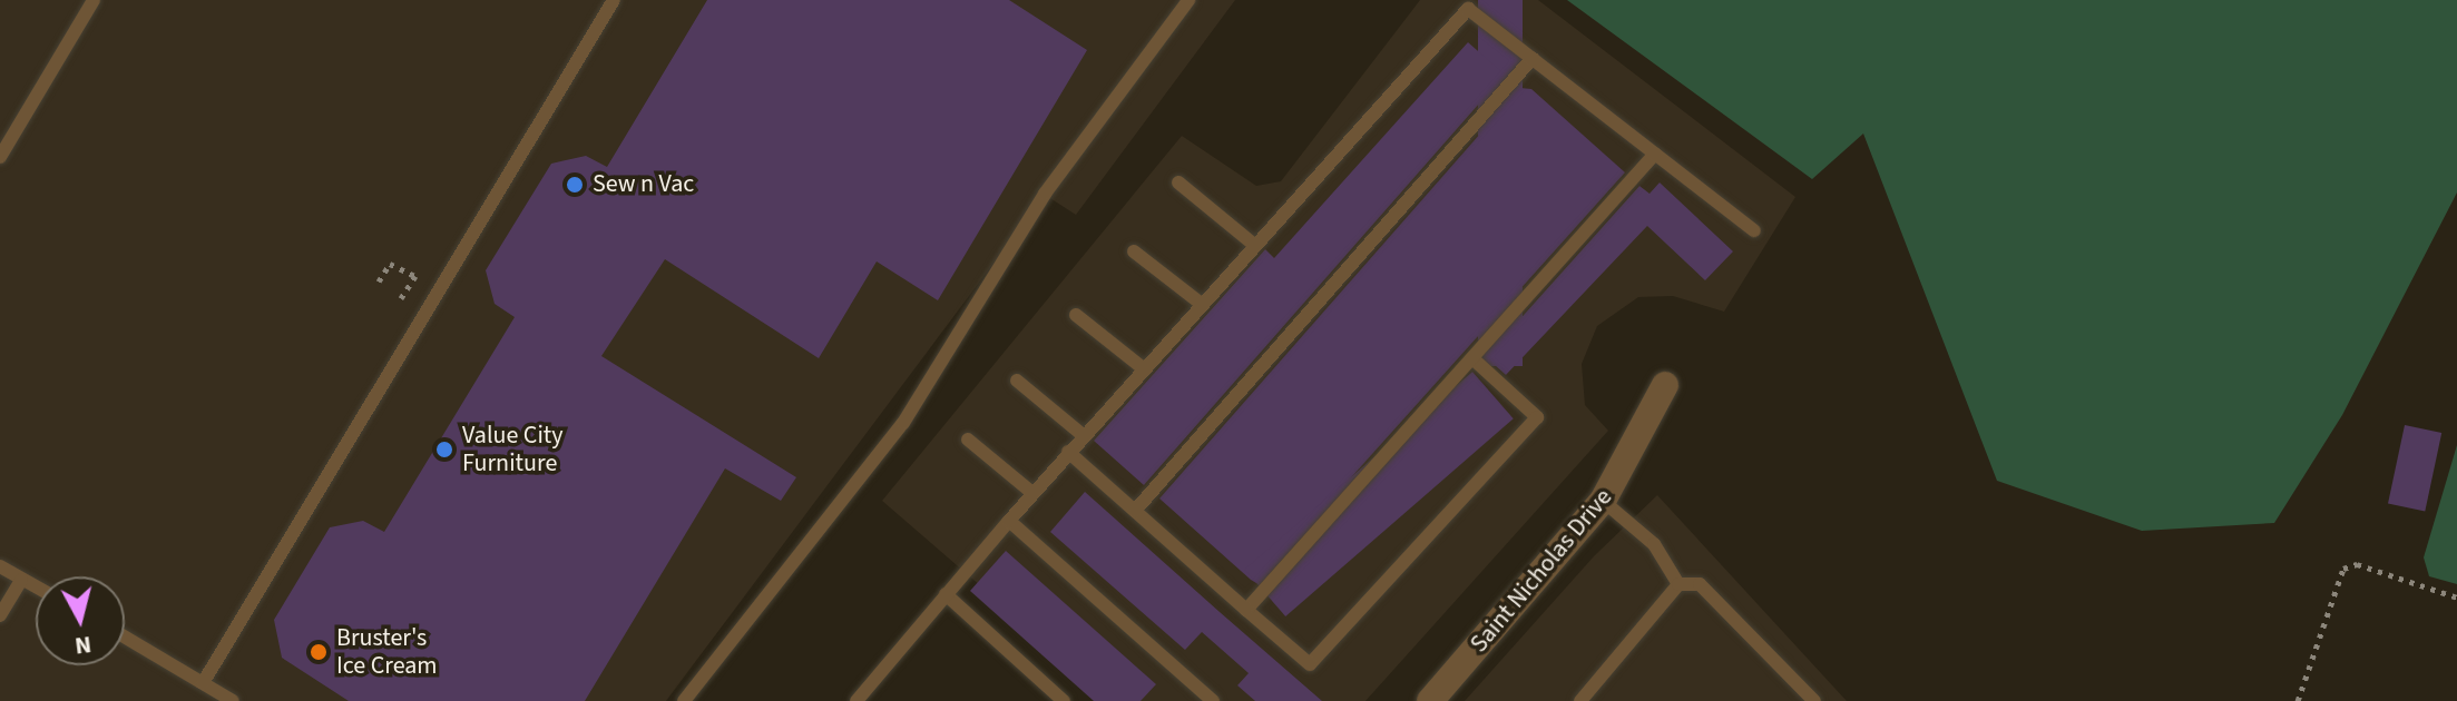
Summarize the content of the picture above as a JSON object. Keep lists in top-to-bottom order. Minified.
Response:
{"streets":{"street":["Saint Nicholas Drive"]},"places":["Sew n Vac","Value City Furniture","Bruster's Ice Cream"],"north":"bottom"}
